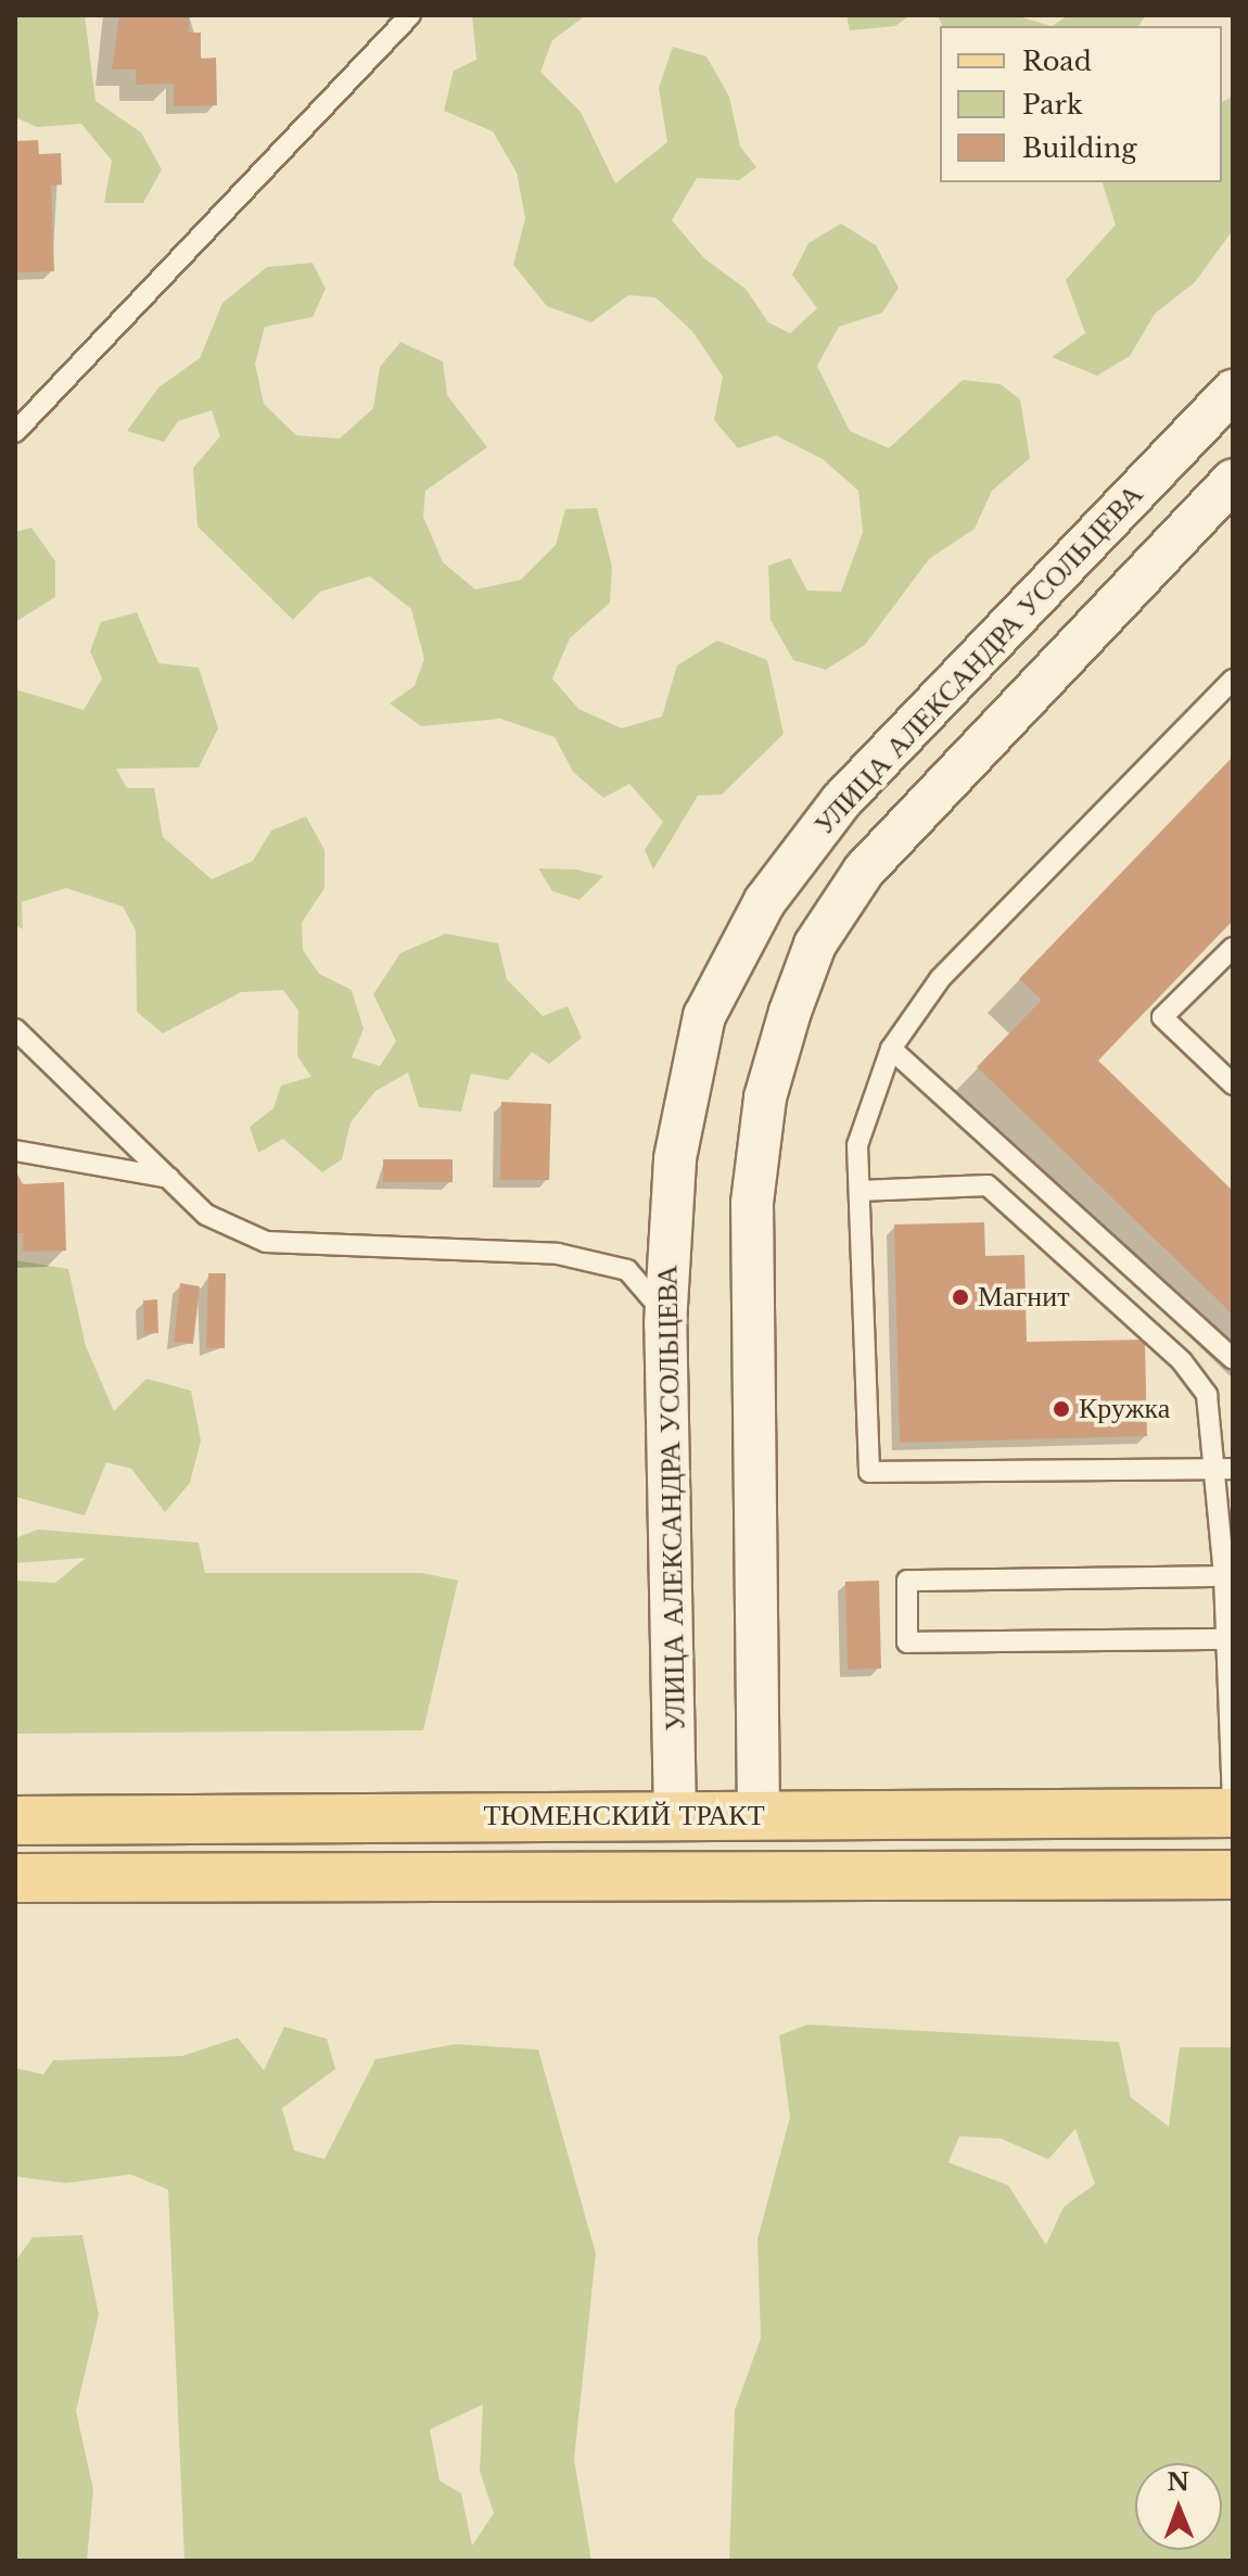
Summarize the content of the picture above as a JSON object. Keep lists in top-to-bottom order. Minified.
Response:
{"streets":{"main road":["ТЮМЕНСКИЙ ТРАКТ"],"street":["УЛИЦА АЛЕКСАНДРА УСОЛЬЦЕВА"]},"crossings":[["УЛИЦА АЛЕКСАНДРА УСОЛЬЦЕВА","ТЮМЕНСКИЙ ТРАКТ"]],"places":["Магнит","Кружка"],"legend":["Road","Park","Building"],"north":"top"}
